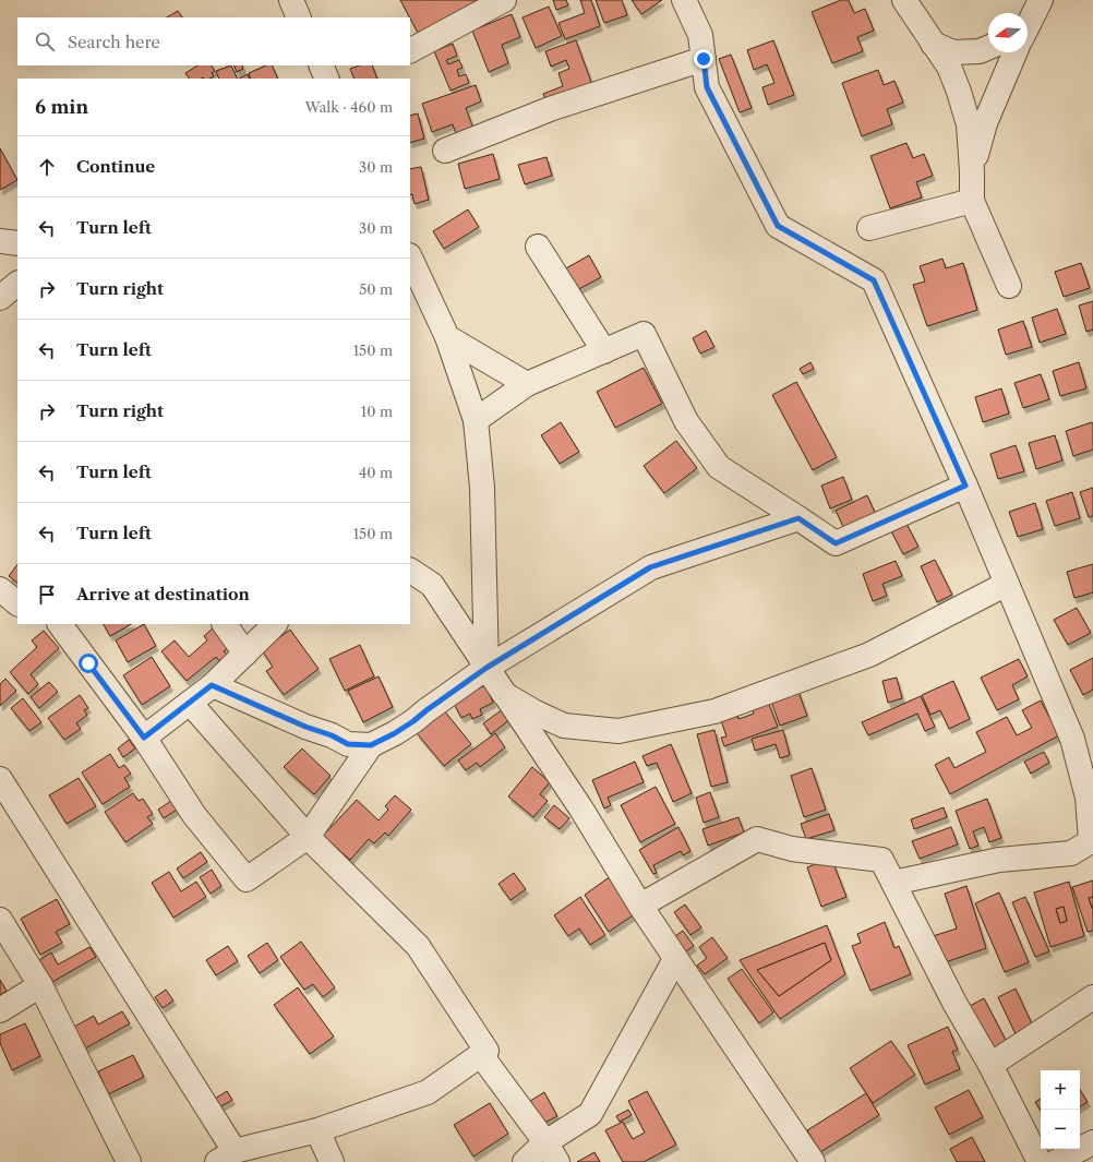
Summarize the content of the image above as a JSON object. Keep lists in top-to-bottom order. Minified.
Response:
{"north":"left","page":{"search":"Search here","heading":["6 min","Walk · 460 m"],"list":[["Continue","30 m"],["Turn left","30 m"],["Turn right","50 m"],["Turn left","150 m"],["Turn right","10 m"],["Turn left","40 m"],["Turn left","150 m"],"Arrive at destination"],"map_buttons":["+","−"]}}
